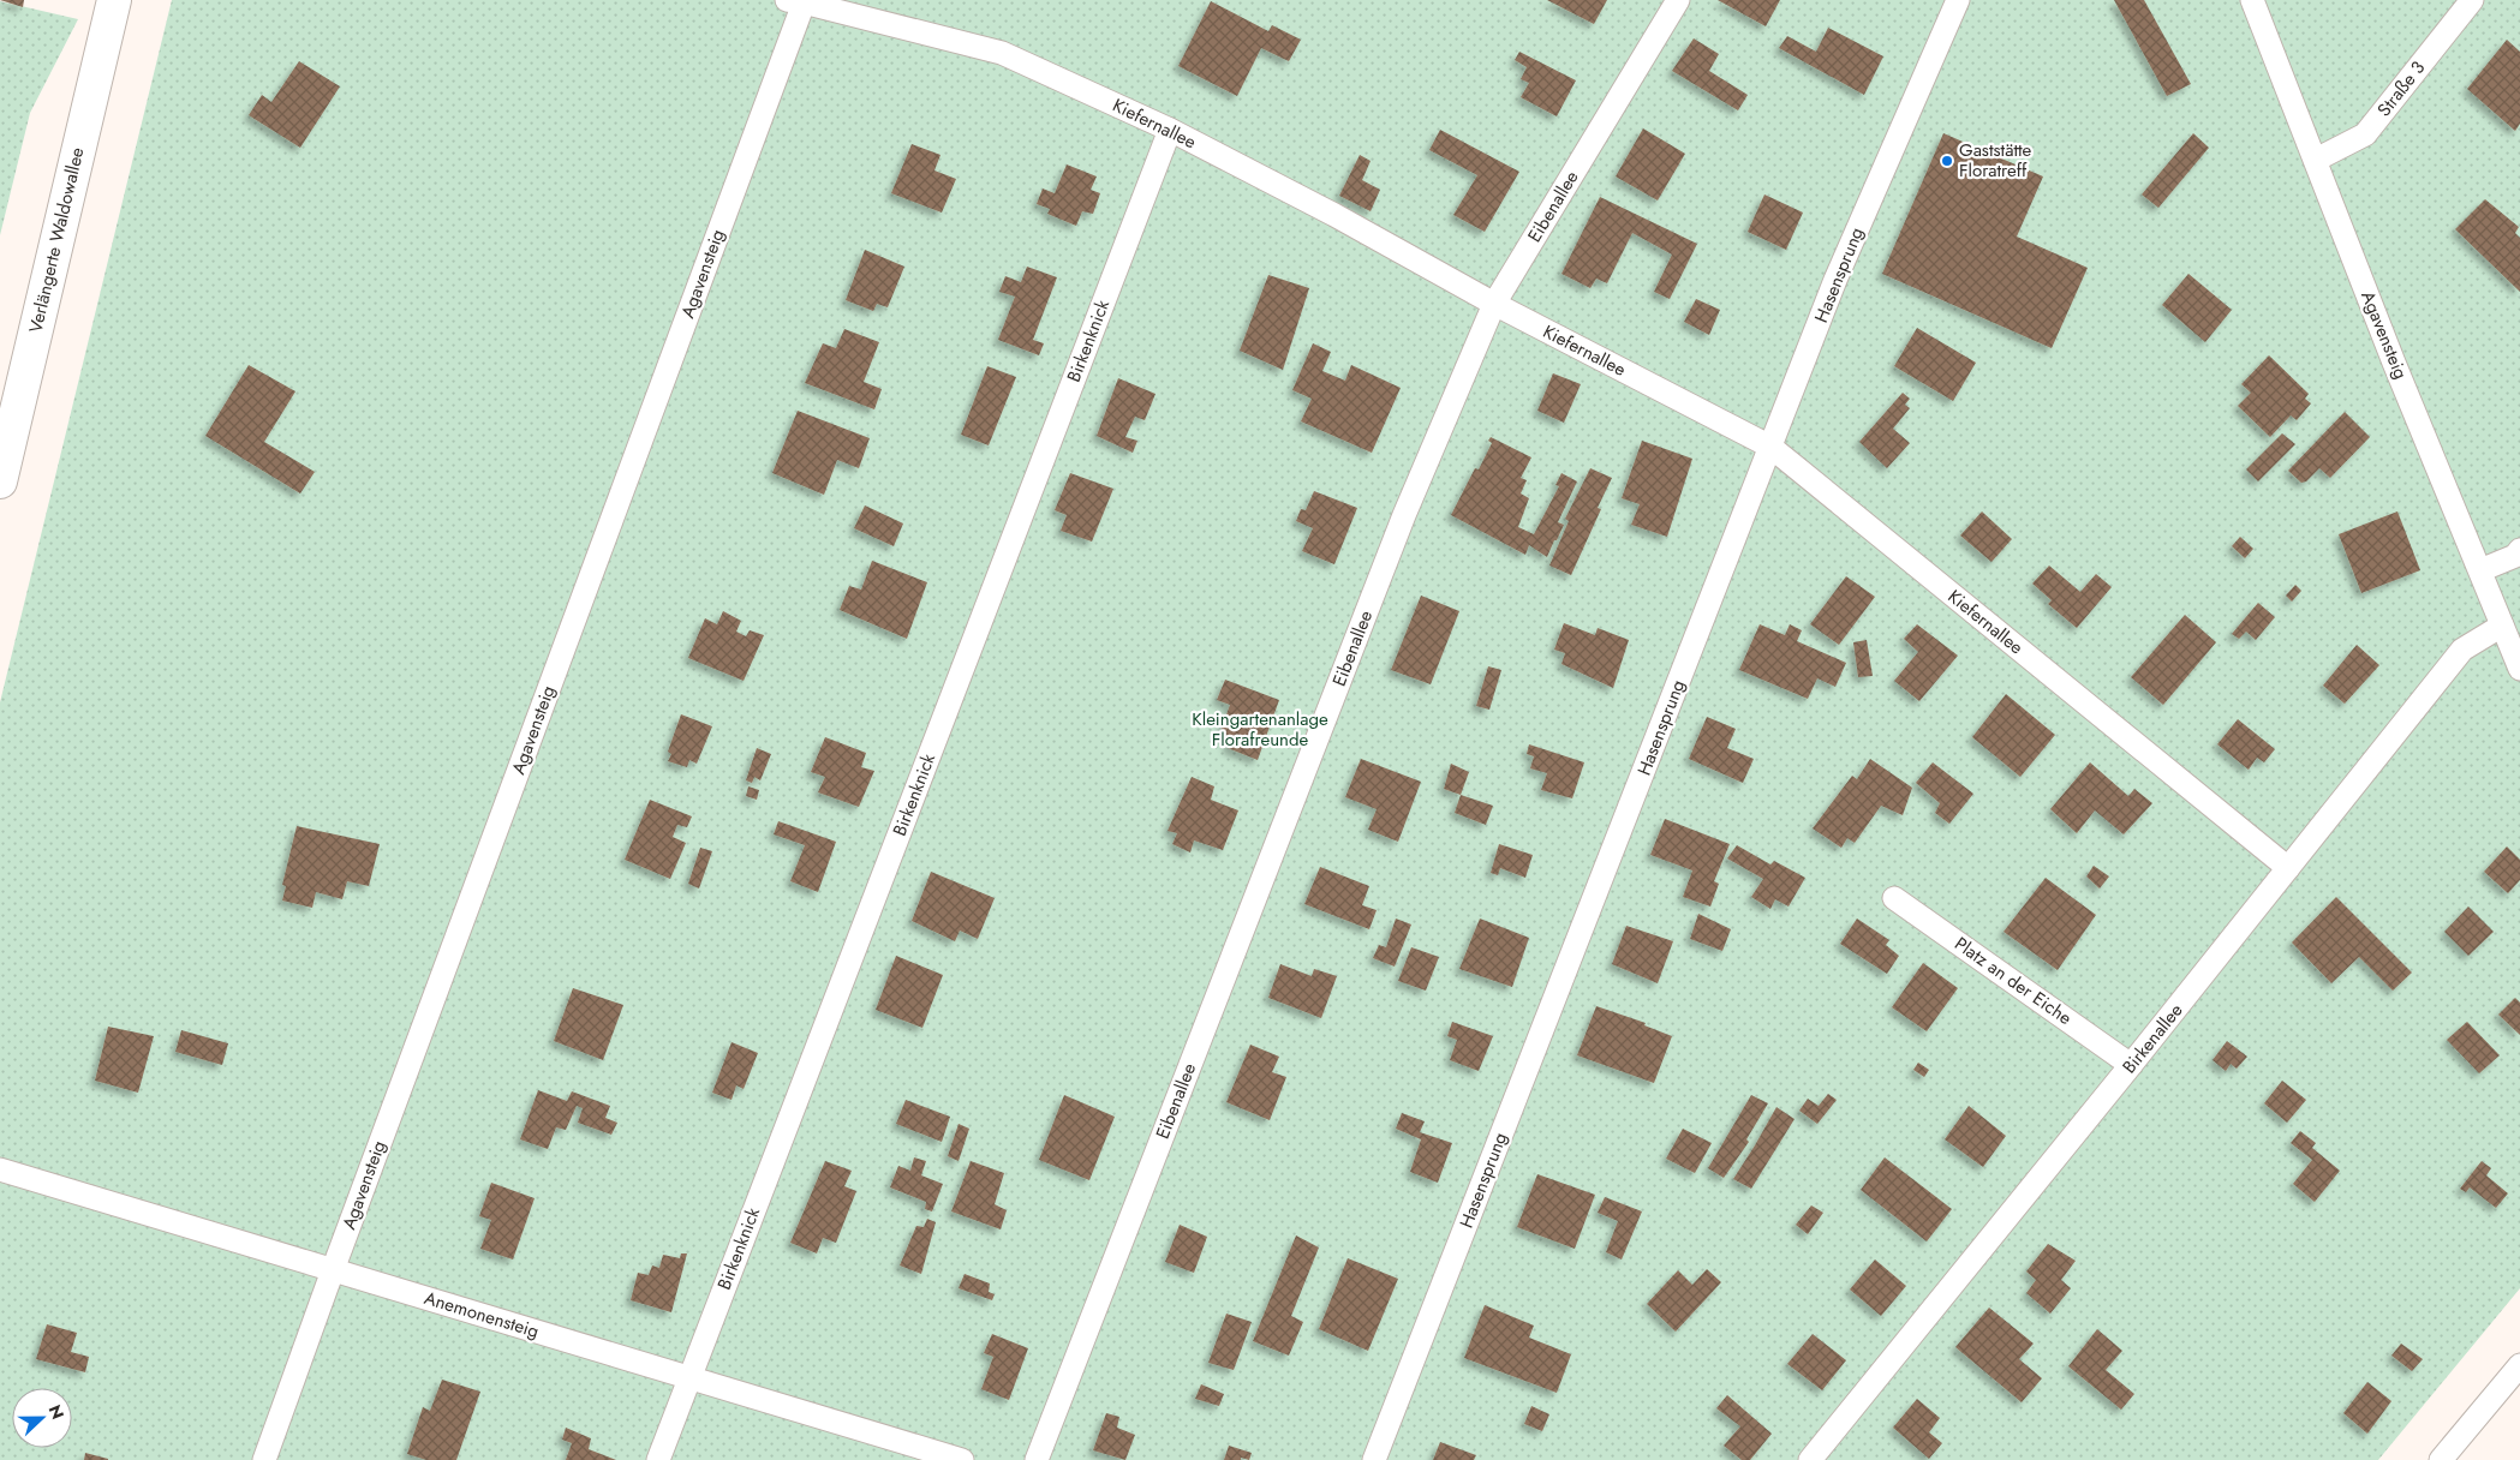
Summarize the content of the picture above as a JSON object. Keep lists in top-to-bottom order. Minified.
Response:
{"streets":{"street":["Verlängerte Waldowallee"],"lane":["Straße 3","Kiefernallee","Eibenallee","Agavensteig","Hasensprung","Birkenknick","Platz an der Eiche","Birkenallee","Anemonensteig"]},"crossings":[["Straße 3","Agavensteig"],["Kiefernallee","Eibenallee"],["Kiefernallee","Agavensteig"],["Kiefernallee","Hasensprung"],["Kiefernallee","Birkenknick"],["Kiefernallee","Birkenallee"],["Agavensteig","Birkenallee"],["Agavensteig","Anemonensteig"],["Birkenknick","Anemonensteig"],["Platz an der Eiche","Birkenallee"]],"parks":["Kleingartenanlage Florafreunde"],"places":["Gaststätte Floratreff"],"north":"right"}
